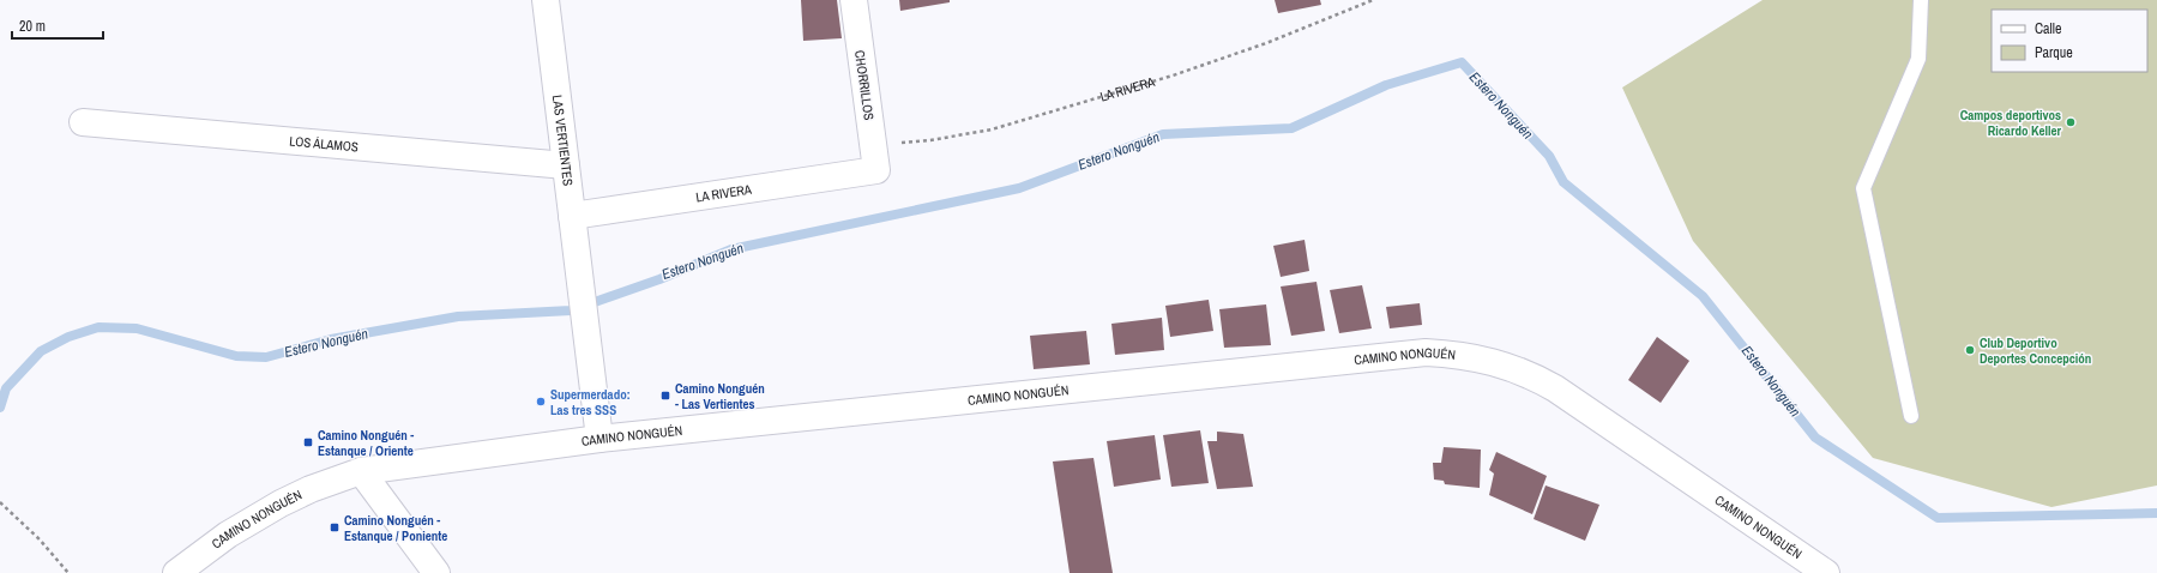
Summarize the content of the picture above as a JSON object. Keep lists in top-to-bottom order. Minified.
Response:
{"streets":{"main road":["CHORRILLOS","LA RIVERA","LAS VERTIENTES","LOS ÁLAMOS","CAMINO NONGUÉN"]},"crossings":[["CHORRILLOS","LA RIVERA"],["LA RIVERA","LAS VERTIENTES"],["LAS VERTIENTES","LOS ÁLAMOS"],["LAS VERTIENTES","CAMINO NONGUÉN"]],"water":["Estero Nonguén"],"places":{"other":["Campos deportivos Ricardo Keller","Club Deportivo Deportes Concepción","Supermerdado: Las tres SSS"],"transit":["Camino Nonguén - Las Vertientes","Camino Nonguén - Estanque / Oriente","Camino Nonguén - Estanque / Poniente"]},"legend":["Calle","Parque"],"scale_bar":"20 m"}
